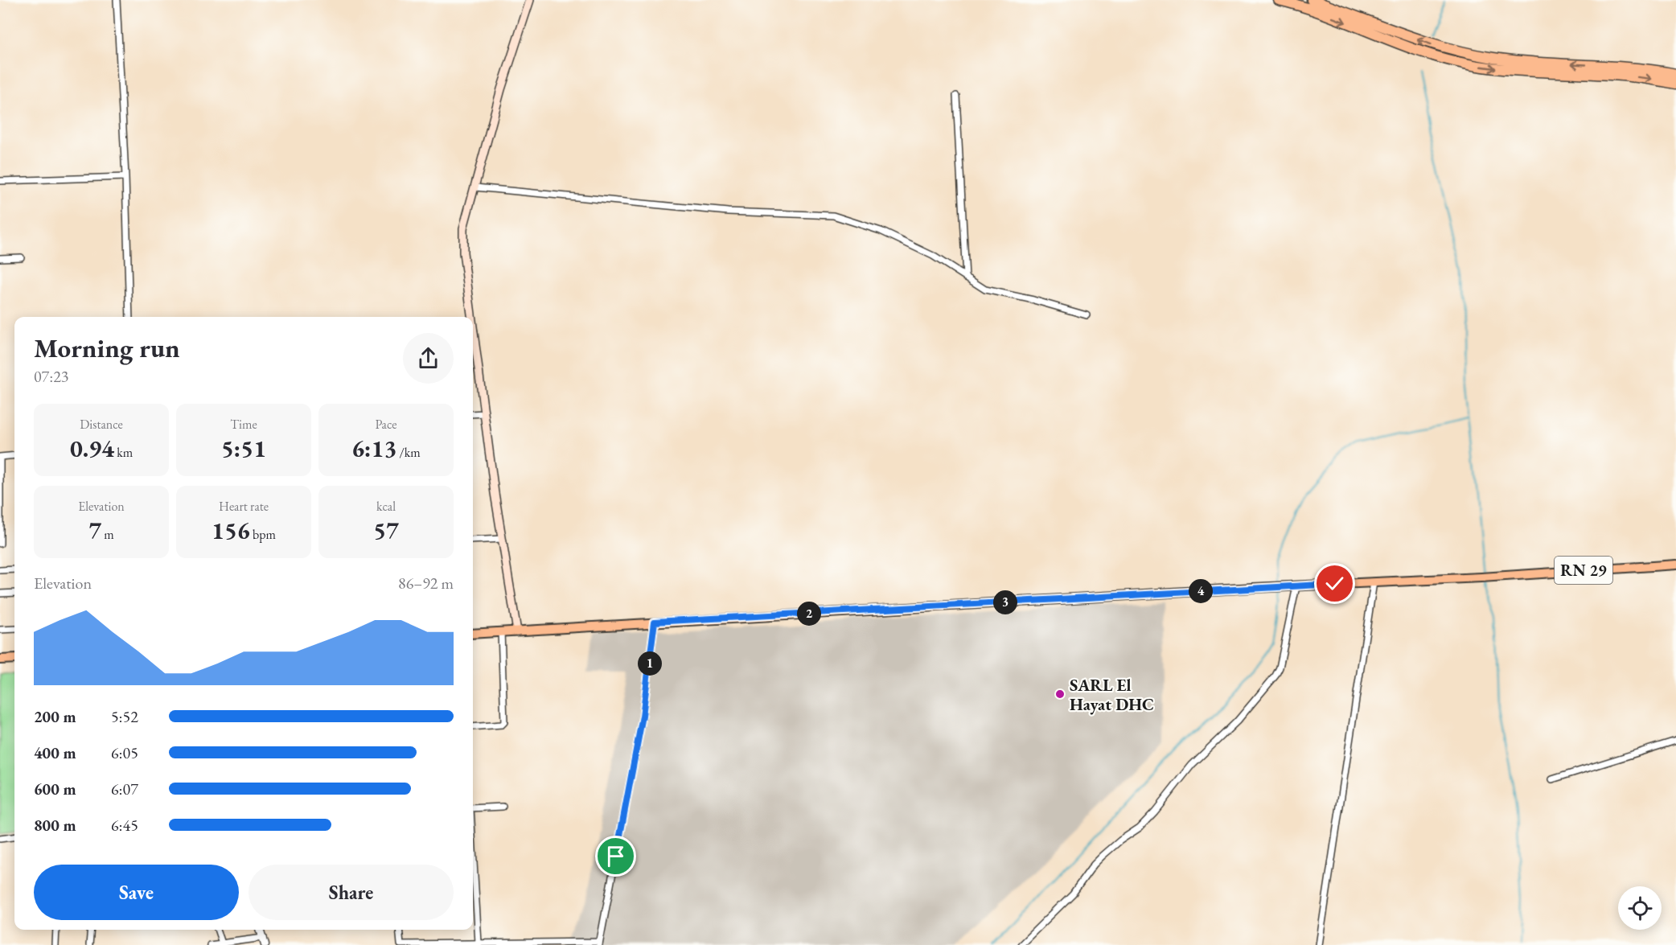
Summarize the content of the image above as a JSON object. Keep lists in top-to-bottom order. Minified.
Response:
{"streets":{"main road":["RN 29"]},"places":["SARL El Hayat DHC"],"page":{"heading":["Morning run","07:23"],"stats":[["Distance","0.94 km"],["Time","5:51"],["Pace","6:13 /km"],["Elevation","7 m"],["Heart rate","156 bpm"],["kcal","57"]],"chart":["Elevation","86–92 m"],"pins":["4","3","2","1"],"list":[{"name":"200 m","note":"5:52"},{"name":"400 m","note":"6:05"},{"name":"600 m","note":"6:07"},{"name":"800 m","note":"6:45"}],"buttons":["Save","Share"]}}
